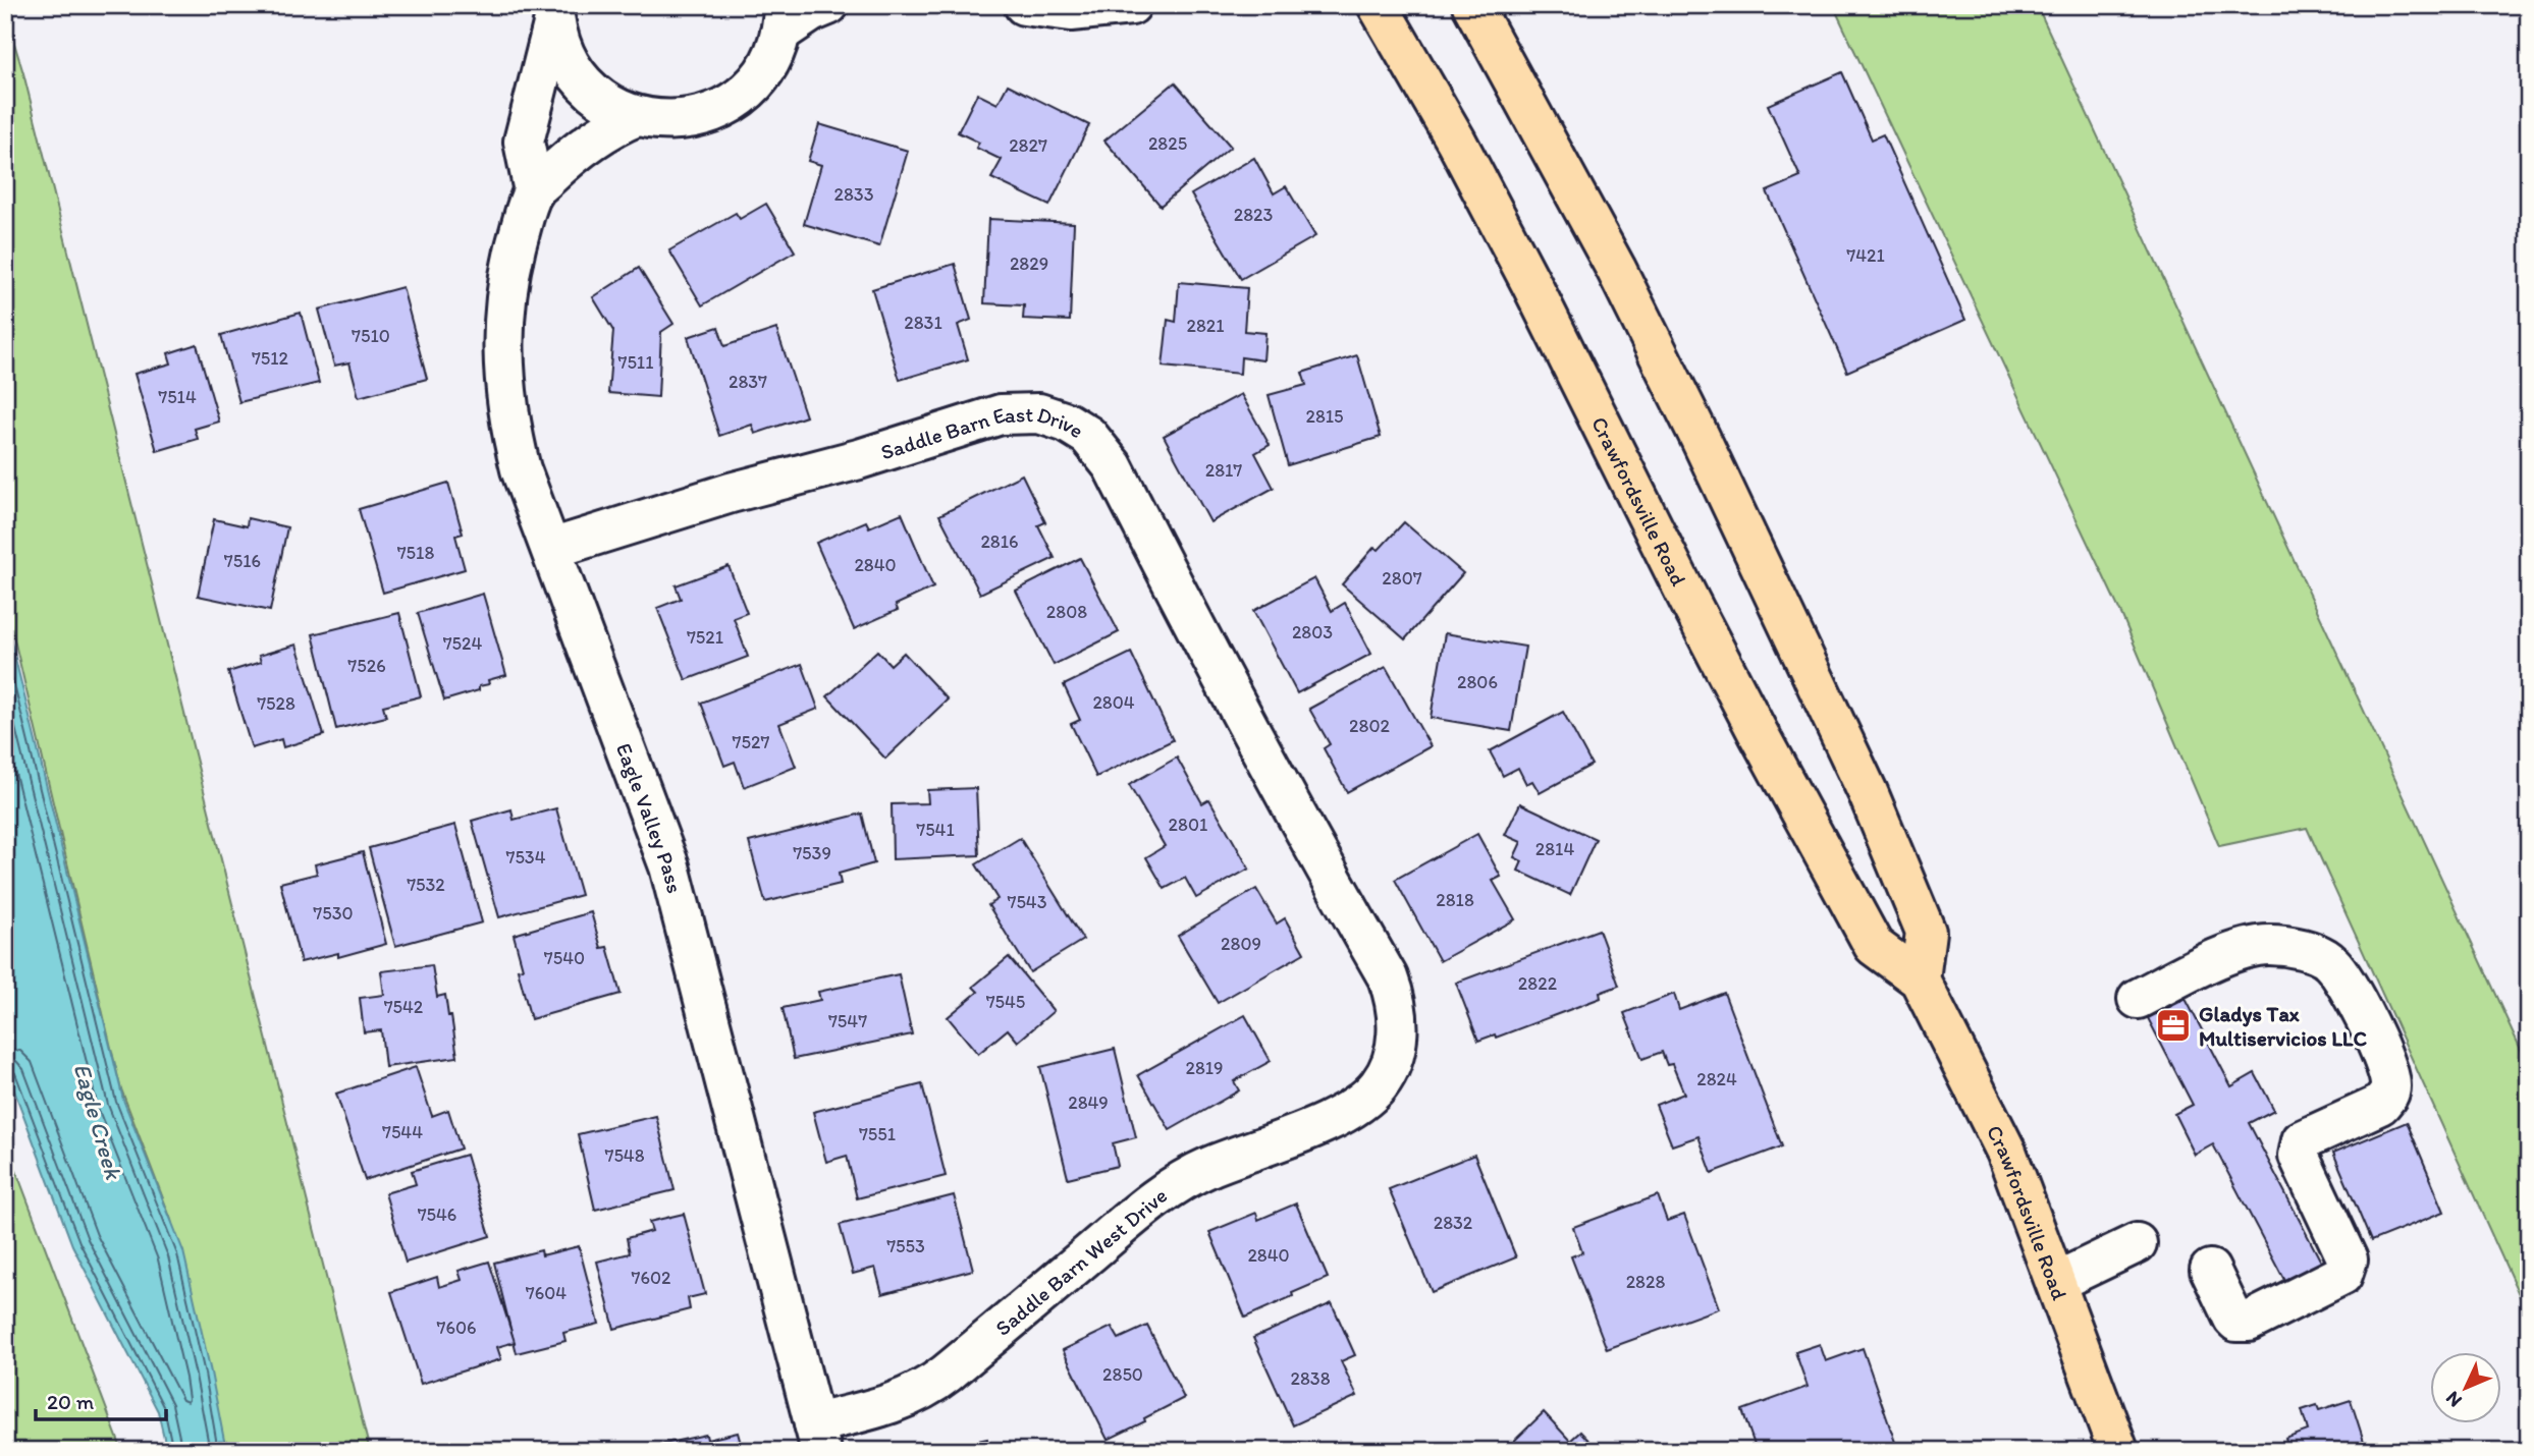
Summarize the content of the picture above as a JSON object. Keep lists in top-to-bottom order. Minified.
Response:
{"streets":{"main road":["Crawfordsville Road"],"street":["Saddle Barn East Drive","Eagle Valley Pass","Saddle Barn West Drive"]},"crossings":[["Saddle Barn East Drive","Eagle Valley Pass"],["Saddle Barn East Drive","Saddle Barn West Drive"],["Eagle Valley Pass","Saddle Barn West Drive"]],"water":["Eagle Creek"],"places":{"office":["Gladys Tax Multiservicios LLC"]},"house_numbers":["2825","2827","2833","2823","7421","2829","2831","2821","7510","7512","7511","2837","7514","2815","2817","2816","7518","7516","2840","2807","2808","2803","7521","7524","7526","2806","2804","7528","2802","7527","2801","7541","2814","7539","7534","7532","2818","7543","7530","2809","7540","2822","7545","7542","7547","2819","2824","2849","7544","7551","7548","7546","2832","7553","2840","7602","2828","7604","7606","2850","2838"],"scale_bar":"20 m","north":"bottom left"}
